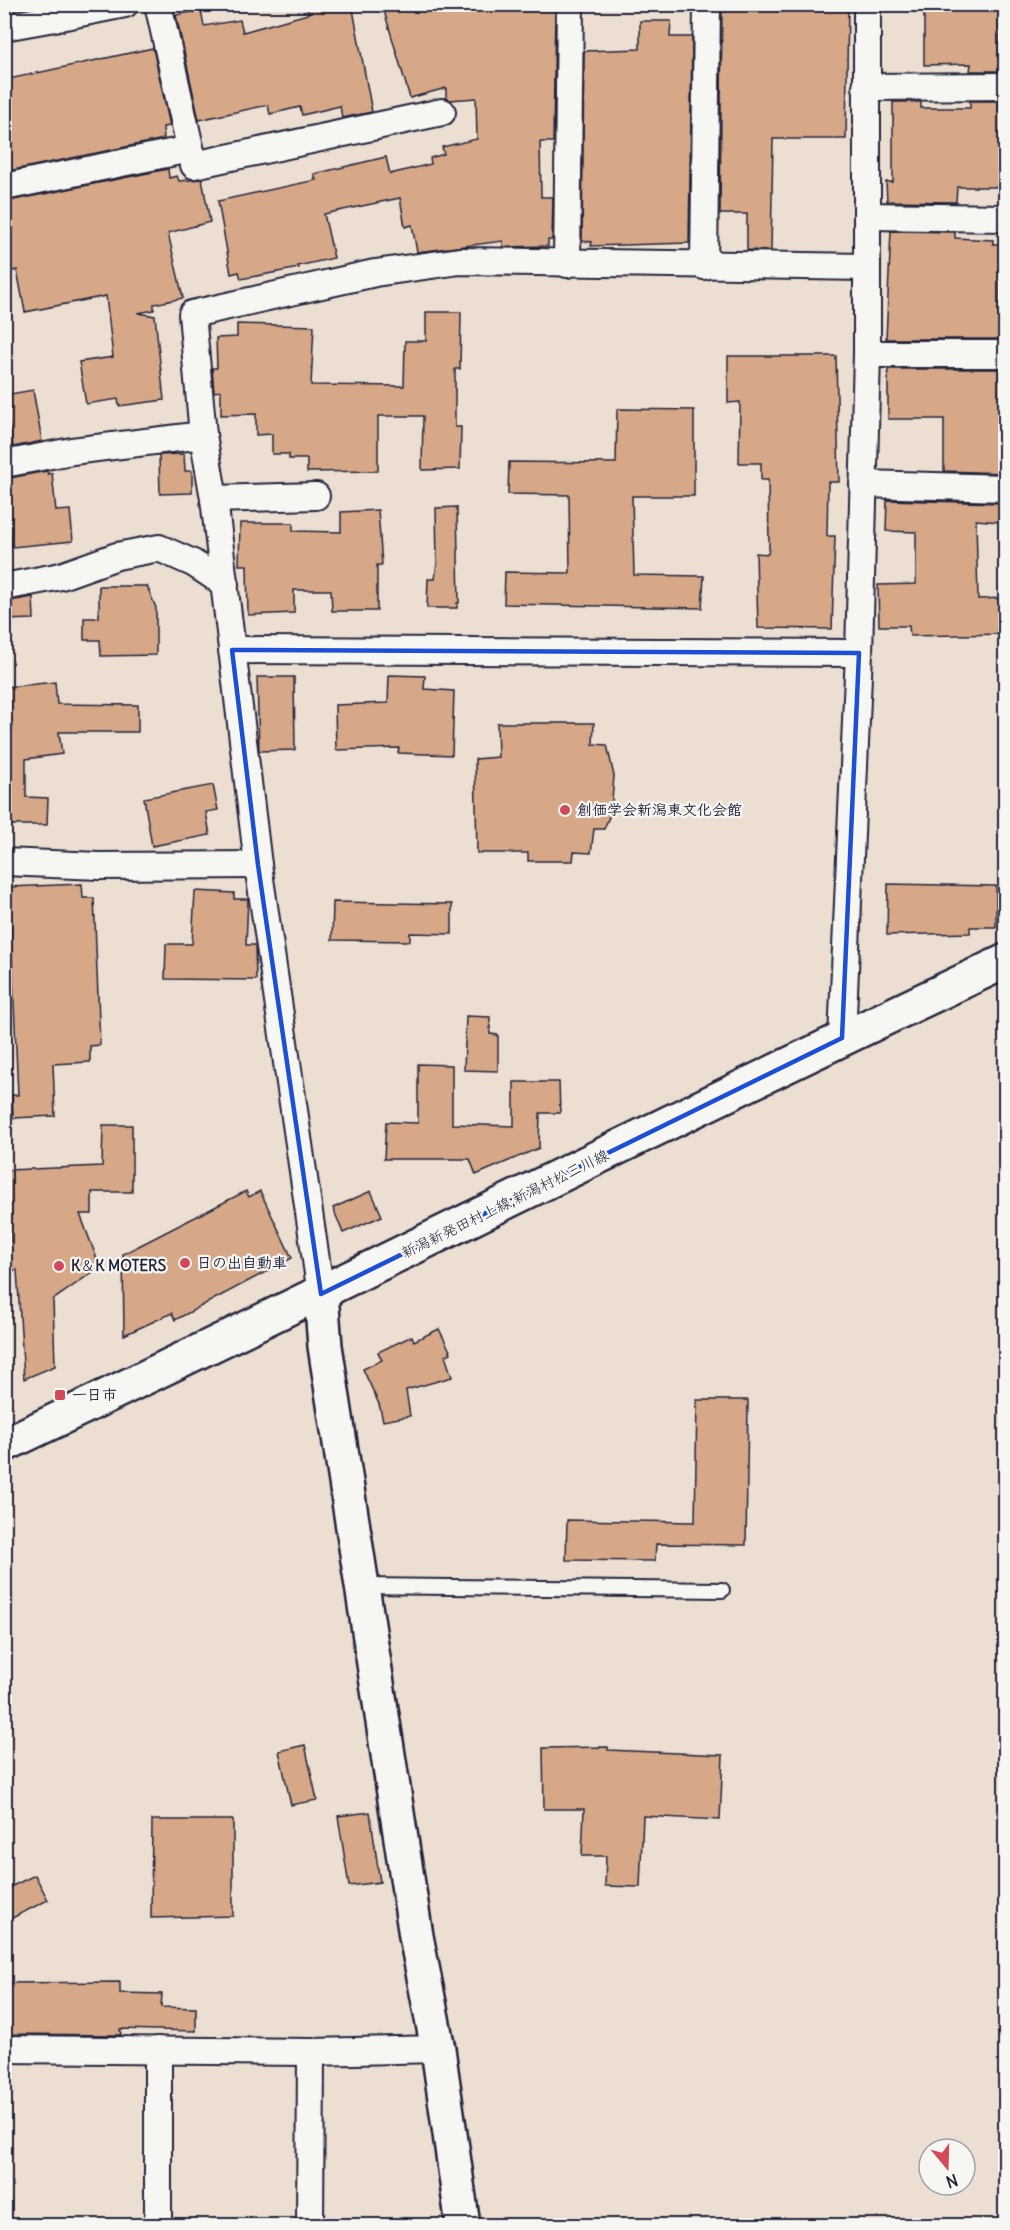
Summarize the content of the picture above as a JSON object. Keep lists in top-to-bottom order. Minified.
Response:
{"streets":{"main road":["新潟新発田村上線;新潟村松三川線"]},"places":{"other":["創価学会新潟東文化会館","日の出自動車","K＆K MOTERS"],"transit":["一日市"]},"north":"bottom"}
